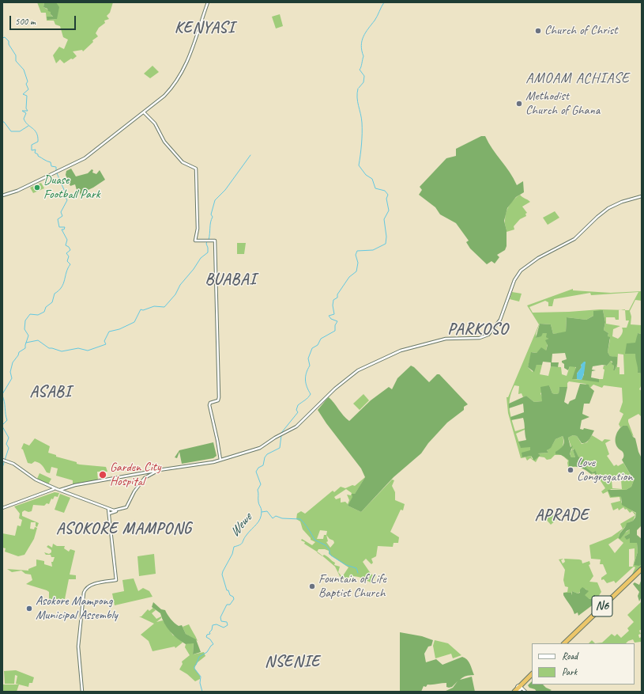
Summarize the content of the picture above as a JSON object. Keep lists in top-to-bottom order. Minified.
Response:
{"streets":{"highway":["N6"]},"districts":["KENYASI","AMOAM ACHIASE","BUABAI","PARKOSO","ASABI","APRADE","ASOKORE MAMPONG","NSENIE"],"water":["Wewe"],"places":["Church of Christ","Methodist Church of Ghana","Duase Football Park","Love Congregation","Garden City Hospital","Fountain of Life Baptist Church","Asokore Mampong Municipal Assembly"],"legend":["Road","Park"],"scale_bar":"500 m"}
